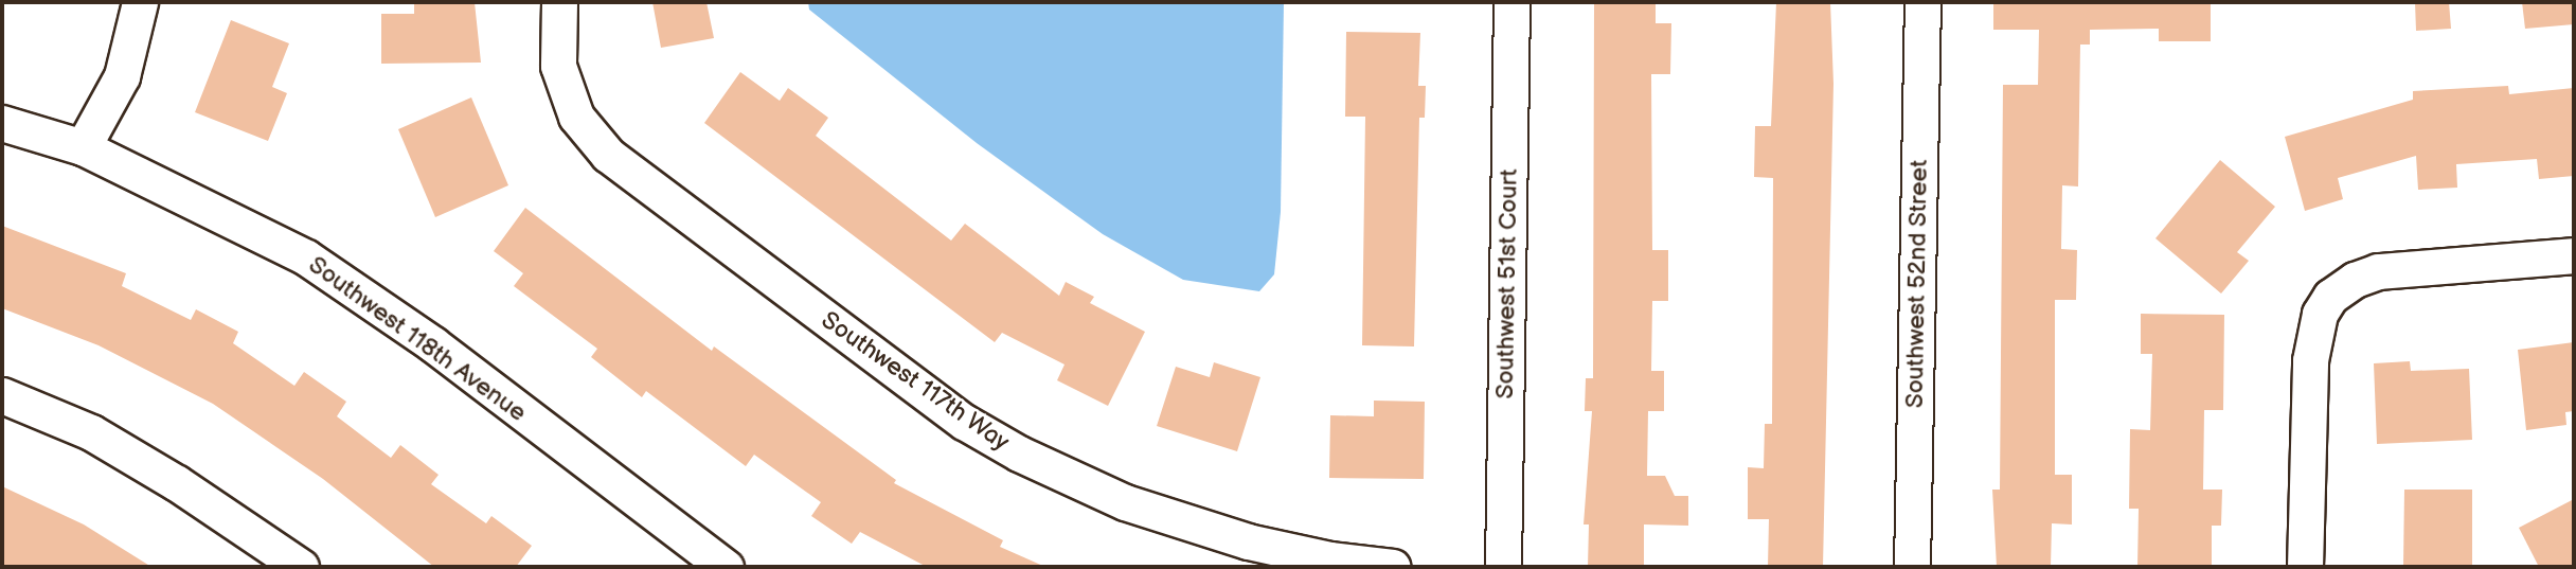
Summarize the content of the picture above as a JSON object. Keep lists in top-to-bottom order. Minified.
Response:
{"streets":{"street":["Southwest 51st Court","Southwest 52nd Street","Southwest 118th Avenue","Southwest 117th Way"]}}
